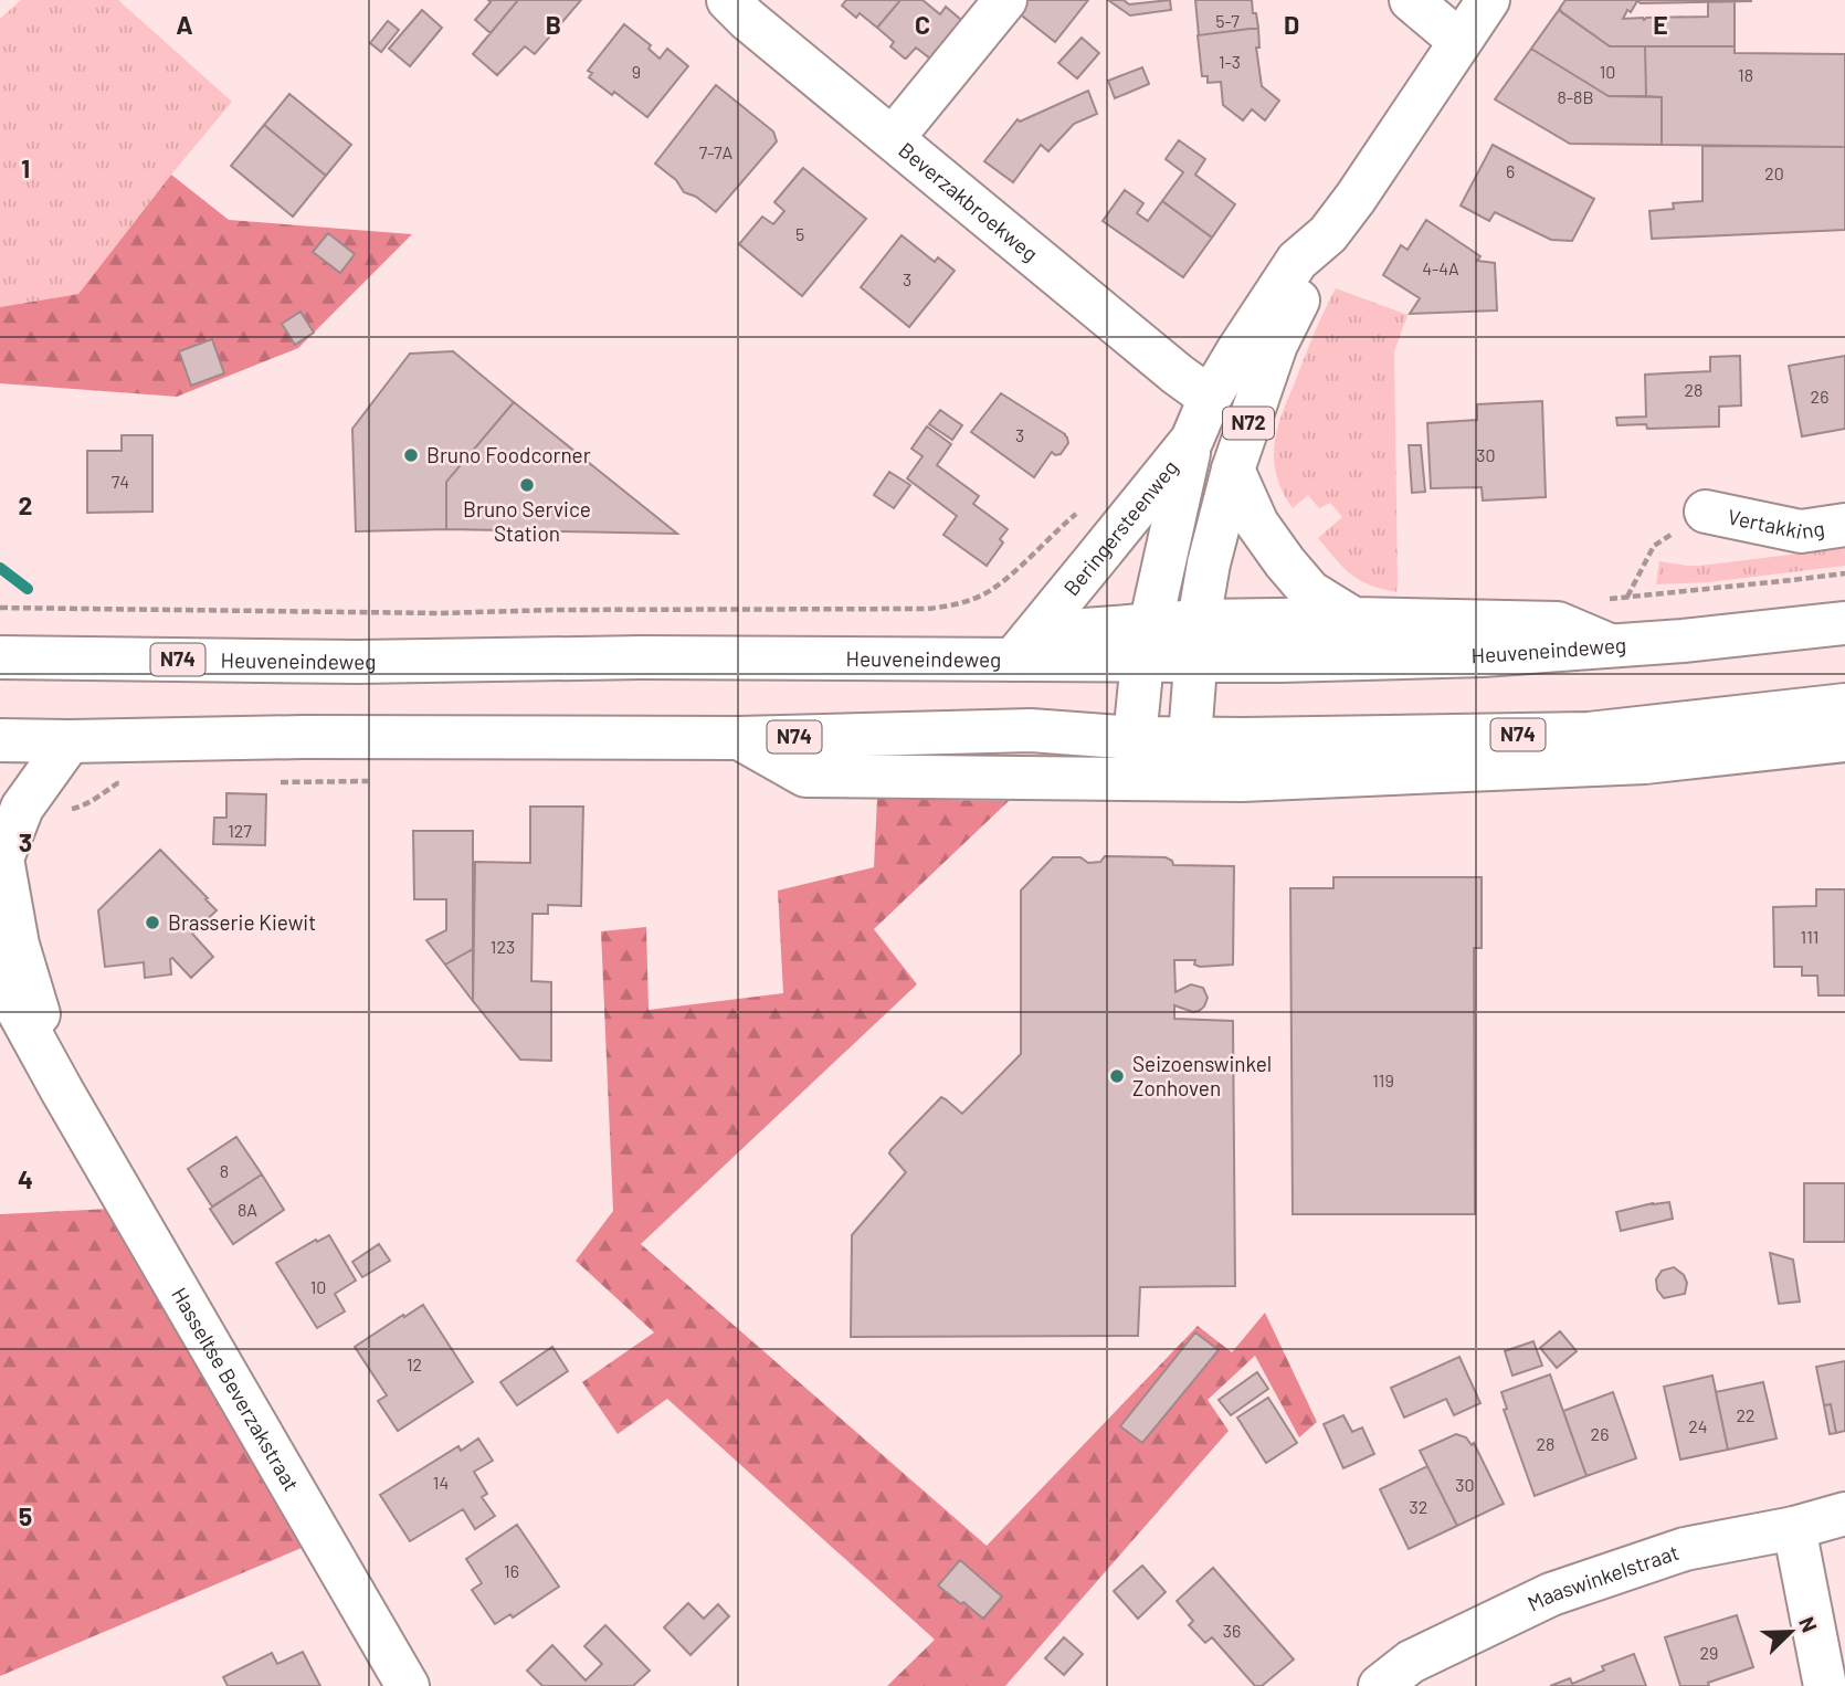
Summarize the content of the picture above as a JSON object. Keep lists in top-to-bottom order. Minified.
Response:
{"streets":{"main road":["Beverzakbroekweg","N72","Vertakking","Beringersteenweg","Heuveneindeweg","N74","Hasseltse Beverzakstraat","Maaswinkelstraat"]},"crossings":[["Beverzakbroekweg","Beringersteenweg"],["Beringersteenweg","Heuveneindeweg"],["Beringersteenweg","N74"],["Heuveneindeweg","N74"],["N74","Hasseltse Beverzakstraat"]],"places":["Bruno Foodcorner","Bruno Service Station","Brasserie Kiewit","Seizoenswinkel Zonhoven"],"house_numbers":["5-7","1-3","9","10","18","8-8B","7-7A","6","20","5","4-4A","3","28","26","3","30","74","127","111","123","119","8","8A","10","12","22","24","26","28","14","30","32","16","36","29"],"north":"top right","grid":{"columns":["A","B","C","D","E"],"rows":["1","2","3","4","5"]}}
